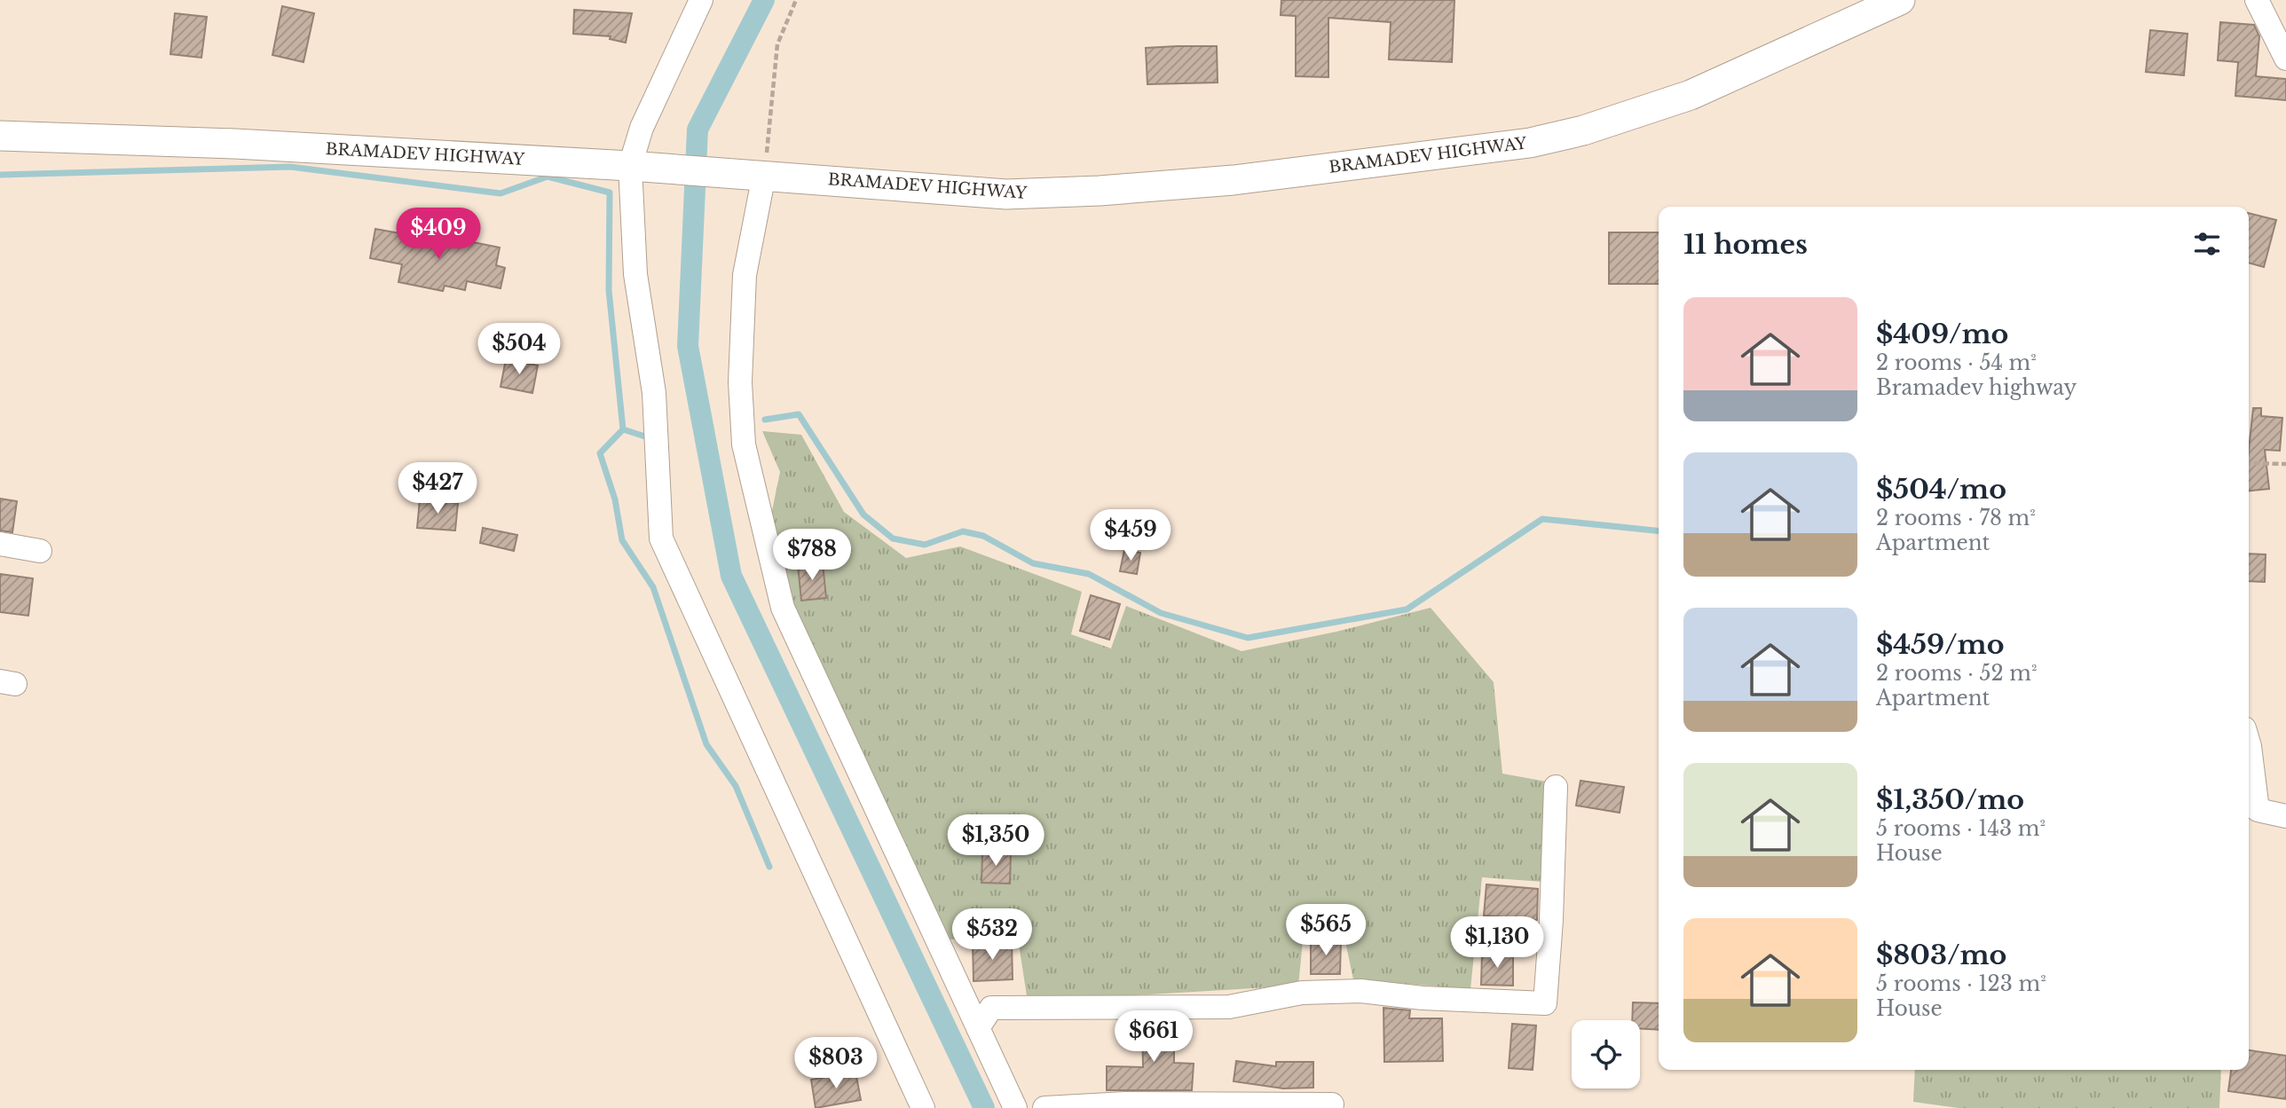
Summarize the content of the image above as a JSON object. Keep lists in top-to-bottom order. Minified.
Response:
{"streets":{"street":["BRAMADEV HIGHWAY"]},"page":{"heading":"11 homes","price":["$409","$504","$427","$459","$788","$1,350","$565","$532","$1,130","$661","$803"],"list":[{"name":"$409/mo","note":"2 rooms · 54 m² · Bramadev highway"},{"name":"$504/mo","note":"2 rooms · 78 m² · Apartment"},{"name":"$459/mo","note":"2 rooms · 52 m² · Apartment"},{"name":"$1,350/mo","note":"5 rooms · 143 m² · House"},{"name":"$803/mo","note":"5 rooms · 123 m² · House"}]}}
